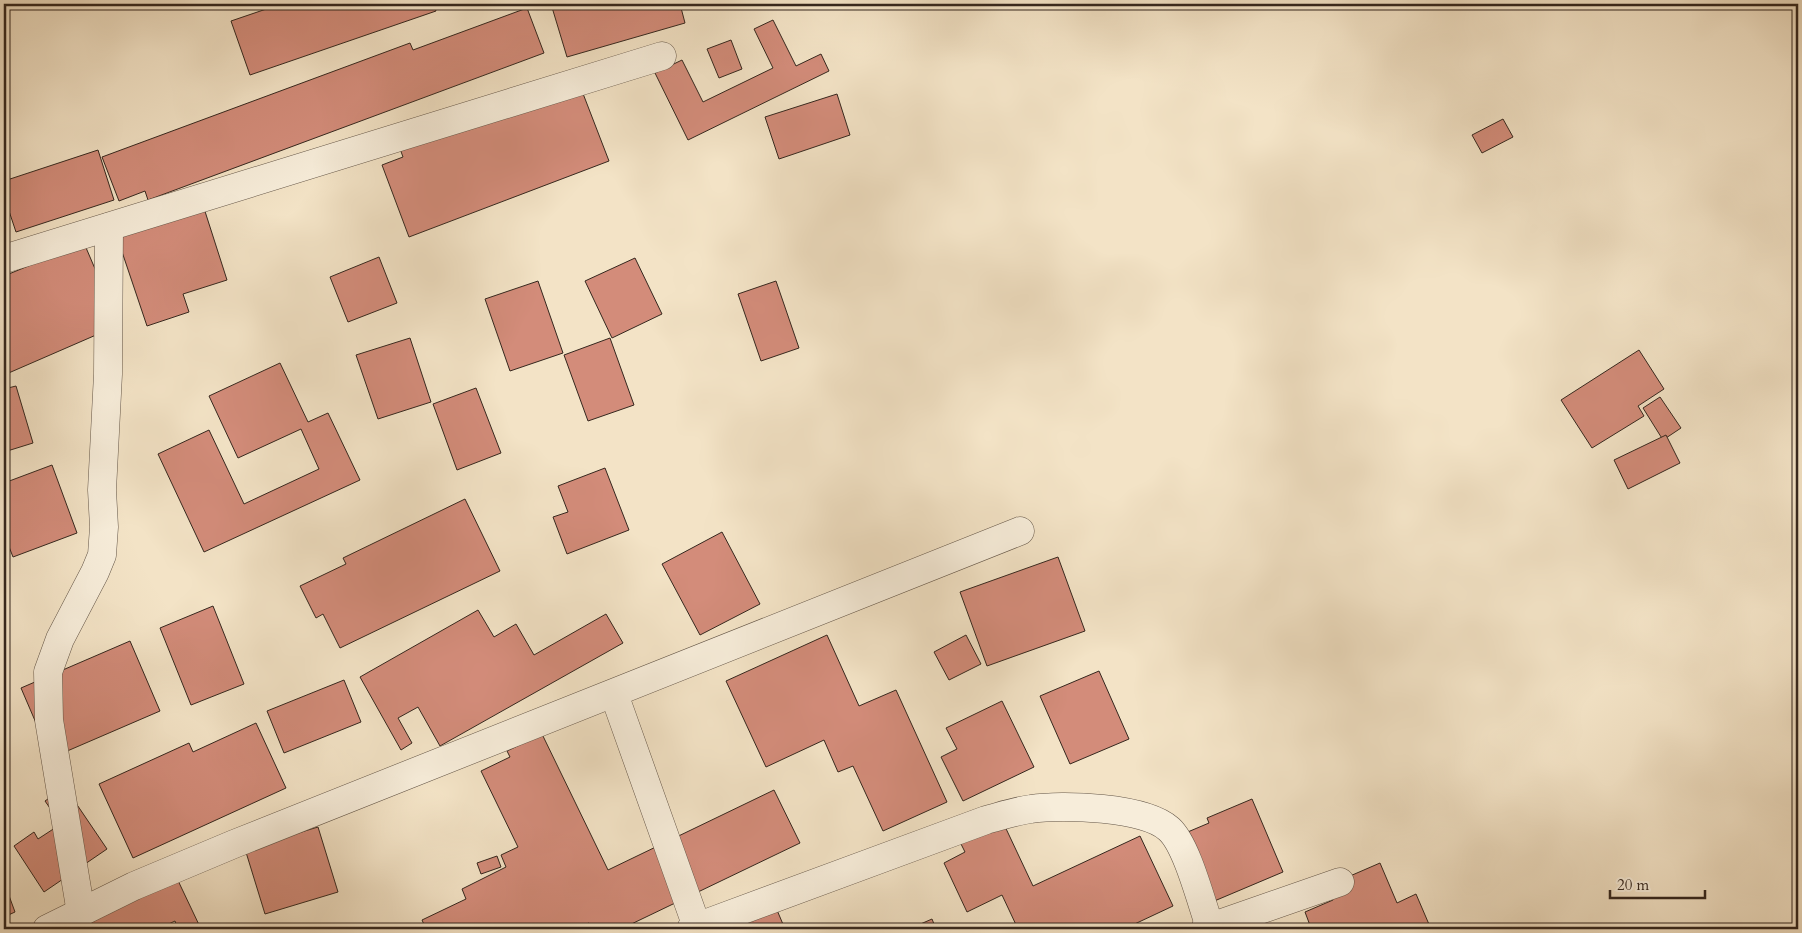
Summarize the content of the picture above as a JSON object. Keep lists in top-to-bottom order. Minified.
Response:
{"scale_bar":"20 m"}
